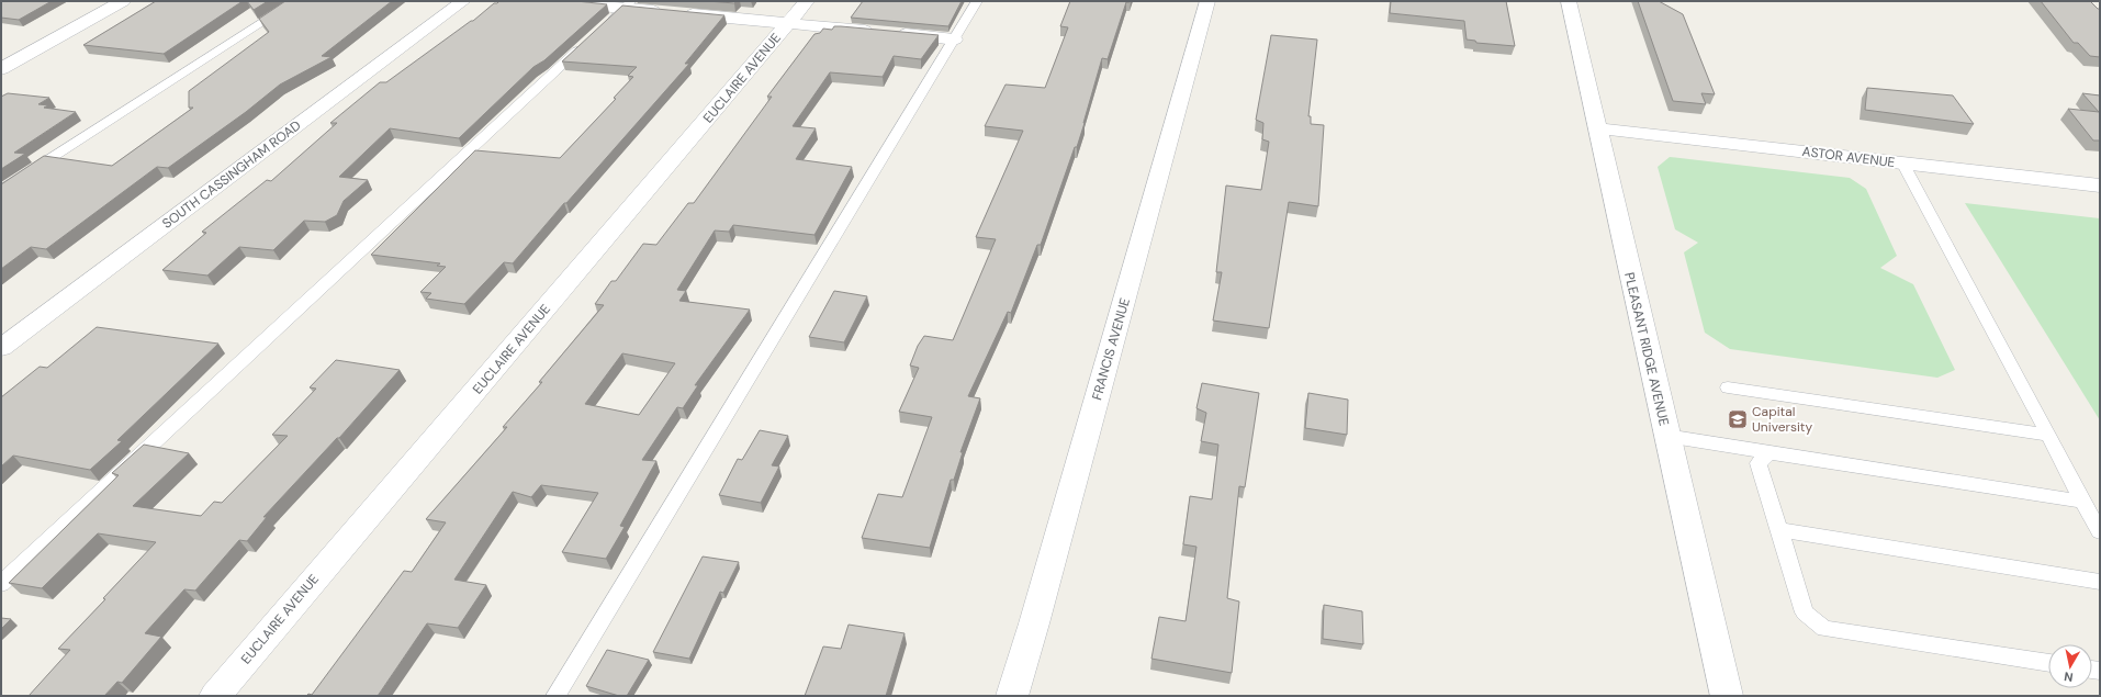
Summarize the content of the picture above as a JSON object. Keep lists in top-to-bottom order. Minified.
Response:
{"streets":{"street":["EUCLAIRE AVENUE","ASTOR AVENUE","SOUTH CASSINGHAM ROAD","FRANCIS AVENUE","PLEASANT RIDGE AVENUE"]},"crossings":[["ASTOR AVENUE","PLEASANT RIDGE AVENUE"]],"places":{"school or university":["Capital University"]},"north":"bottom"}
